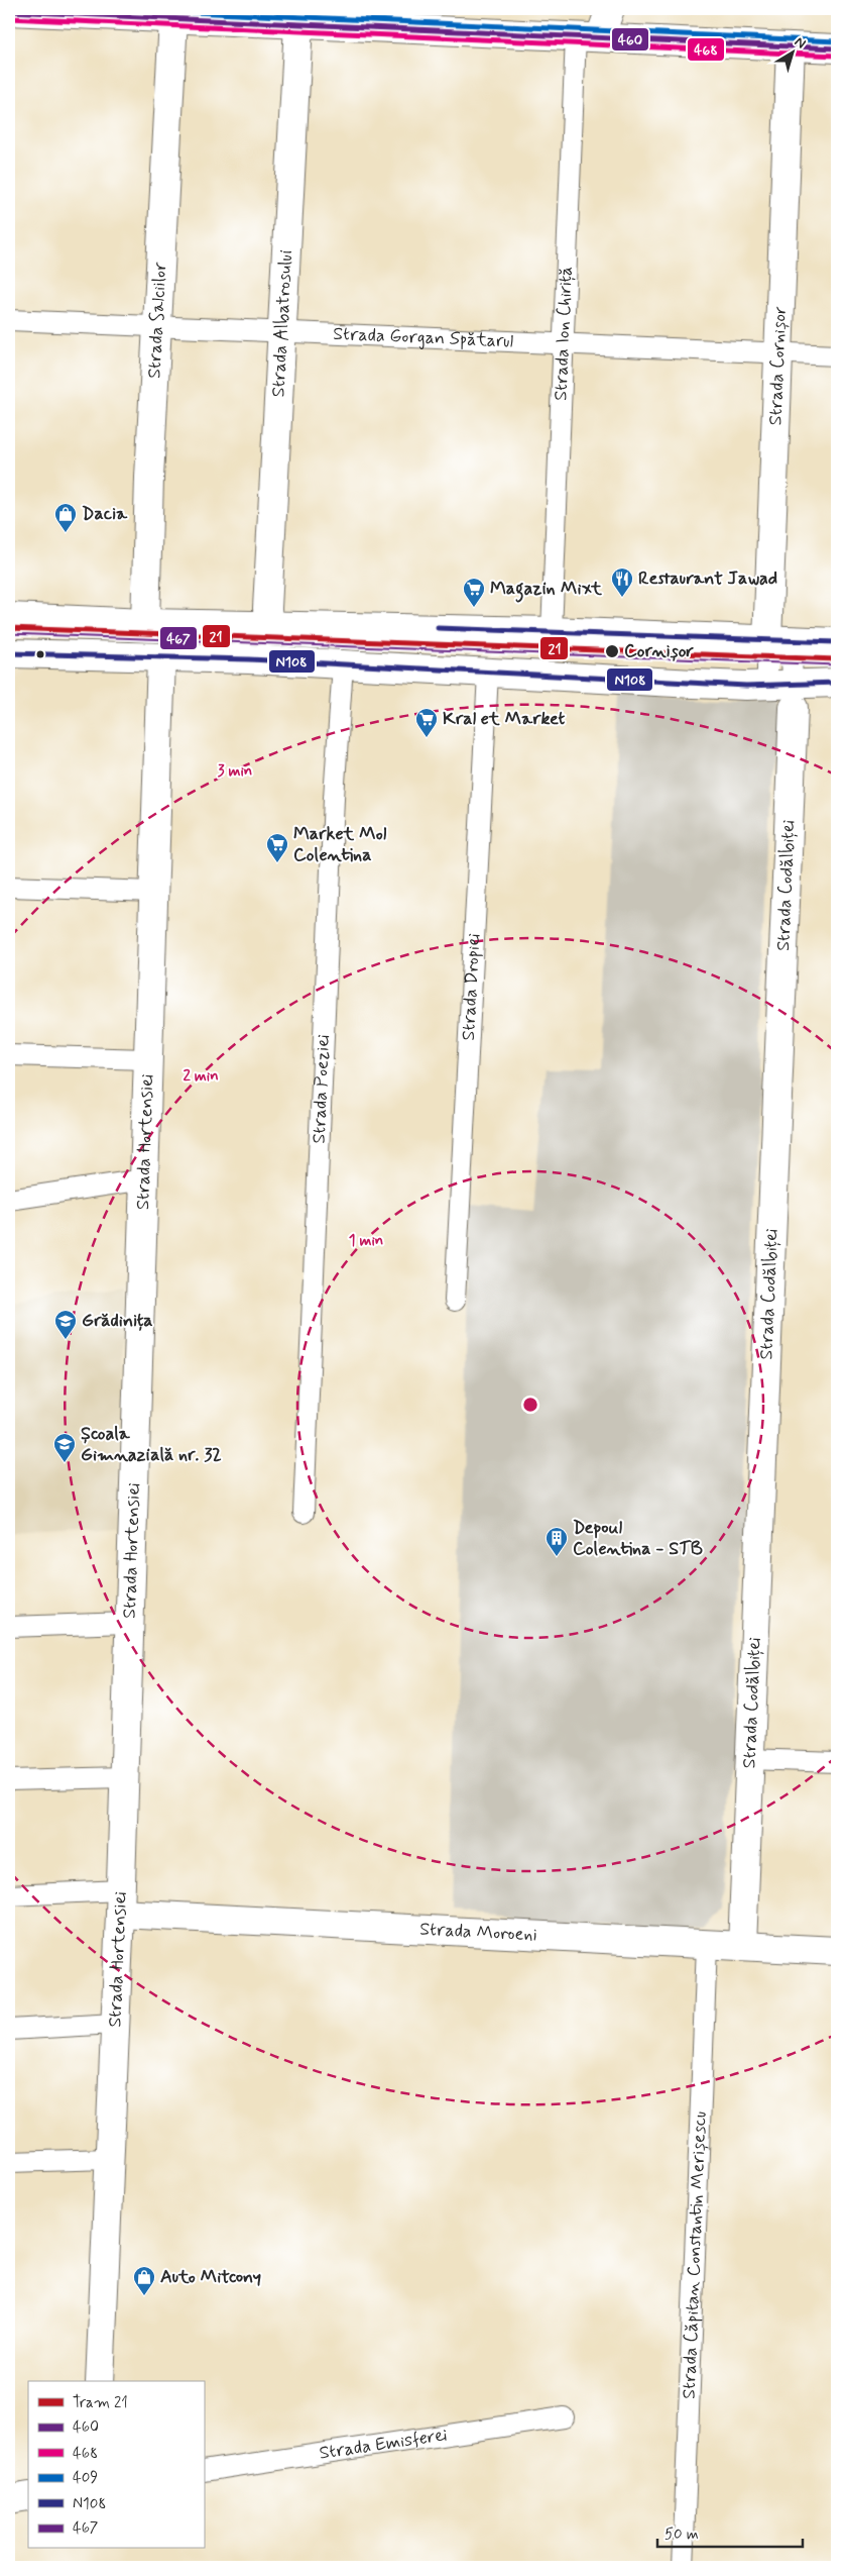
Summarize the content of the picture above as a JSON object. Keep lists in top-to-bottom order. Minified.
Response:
{"streets":{"street":["Strada Salciilor","Strada Albatrosului","Strada Ion Chiriță","Strada Gorgan Spătarul","Strada Cornișor","Strada Codălbiței","Strada Dropiei","Strada Poeziei","Strada Hortensiei","Strada Moroeni","Strada Căpitan Constantin Merișescu","Strada Emisferei"]},"crossings":[["Strada Salciilor","Strada Gorgan Spătarul"],["Strada Albatrosului","Strada Gorgan Spătarul"],["Strada Ion Chiriță","Strada Gorgan Spătarul"],["Strada Gorgan Spătarul","Strada Cornișor"],["Strada Cornișor","Strada Codălbiței"],["Strada Codălbiței","Strada Moroeni"],["Strada Hortensiei","Strada Moroeni"],["Strada Moroeni","Strada Căpitan Constantin Merișescu"]],"places":{"shop":["Dacia","Auto Mitcony"],"restaurant":["Restaurant Jawad"],"supermarket":["Magazin Mixt","Kral et Market","Market Mol Colentina"],"other":["Cornișor"],"school or university":["Grădinița","Școala Gimnazială nr. 32"],"building":["Depoul Colentina - STB"]},"lines":["transit line 409","transit line 460","transit line 468","tram line 21","transit line N108","transit line 467"],"legend":["Tram 21","460","468","409","N108","467"],"scale_bar":"50 m","north":"top right","rings":["3 min","2 min","1 min"]}
